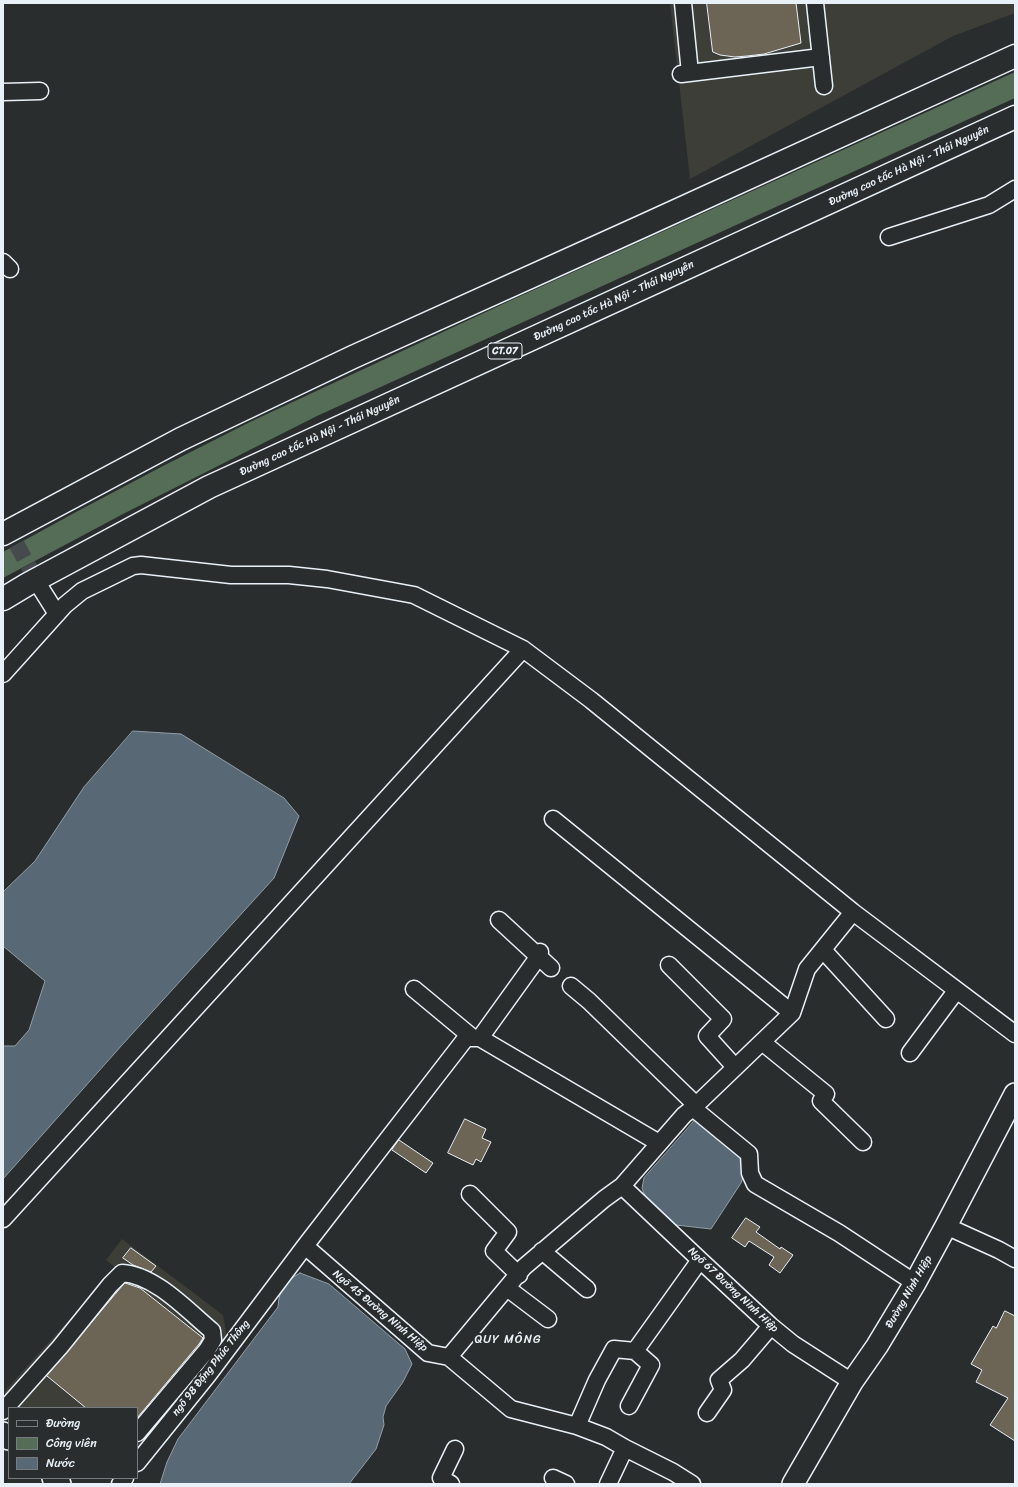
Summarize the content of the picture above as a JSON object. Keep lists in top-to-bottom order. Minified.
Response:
{"streets":{"highway":["Đường cao tốc Hà Nội - Thái Nguyên","CT.07"],"main road":["Đường Ninh Hiệp"],"street":["Ngõ 67 Đường Ninh Hiệp","Ngõ 45 Đường Ninh Hiệp","ngõ 98 Đặng Phúc Thông"]},"crossings":[["Ngõ 67 Đường Ninh Hiệp","Đường Ninh Hiệp"],["Ngõ 45 Đường Ninh Hiệp","ngõ 98 Đặng Phúc Thông"]],"districts":["QUY MÔNG"],"legend":["Đường","Công viên","Nước"]}
